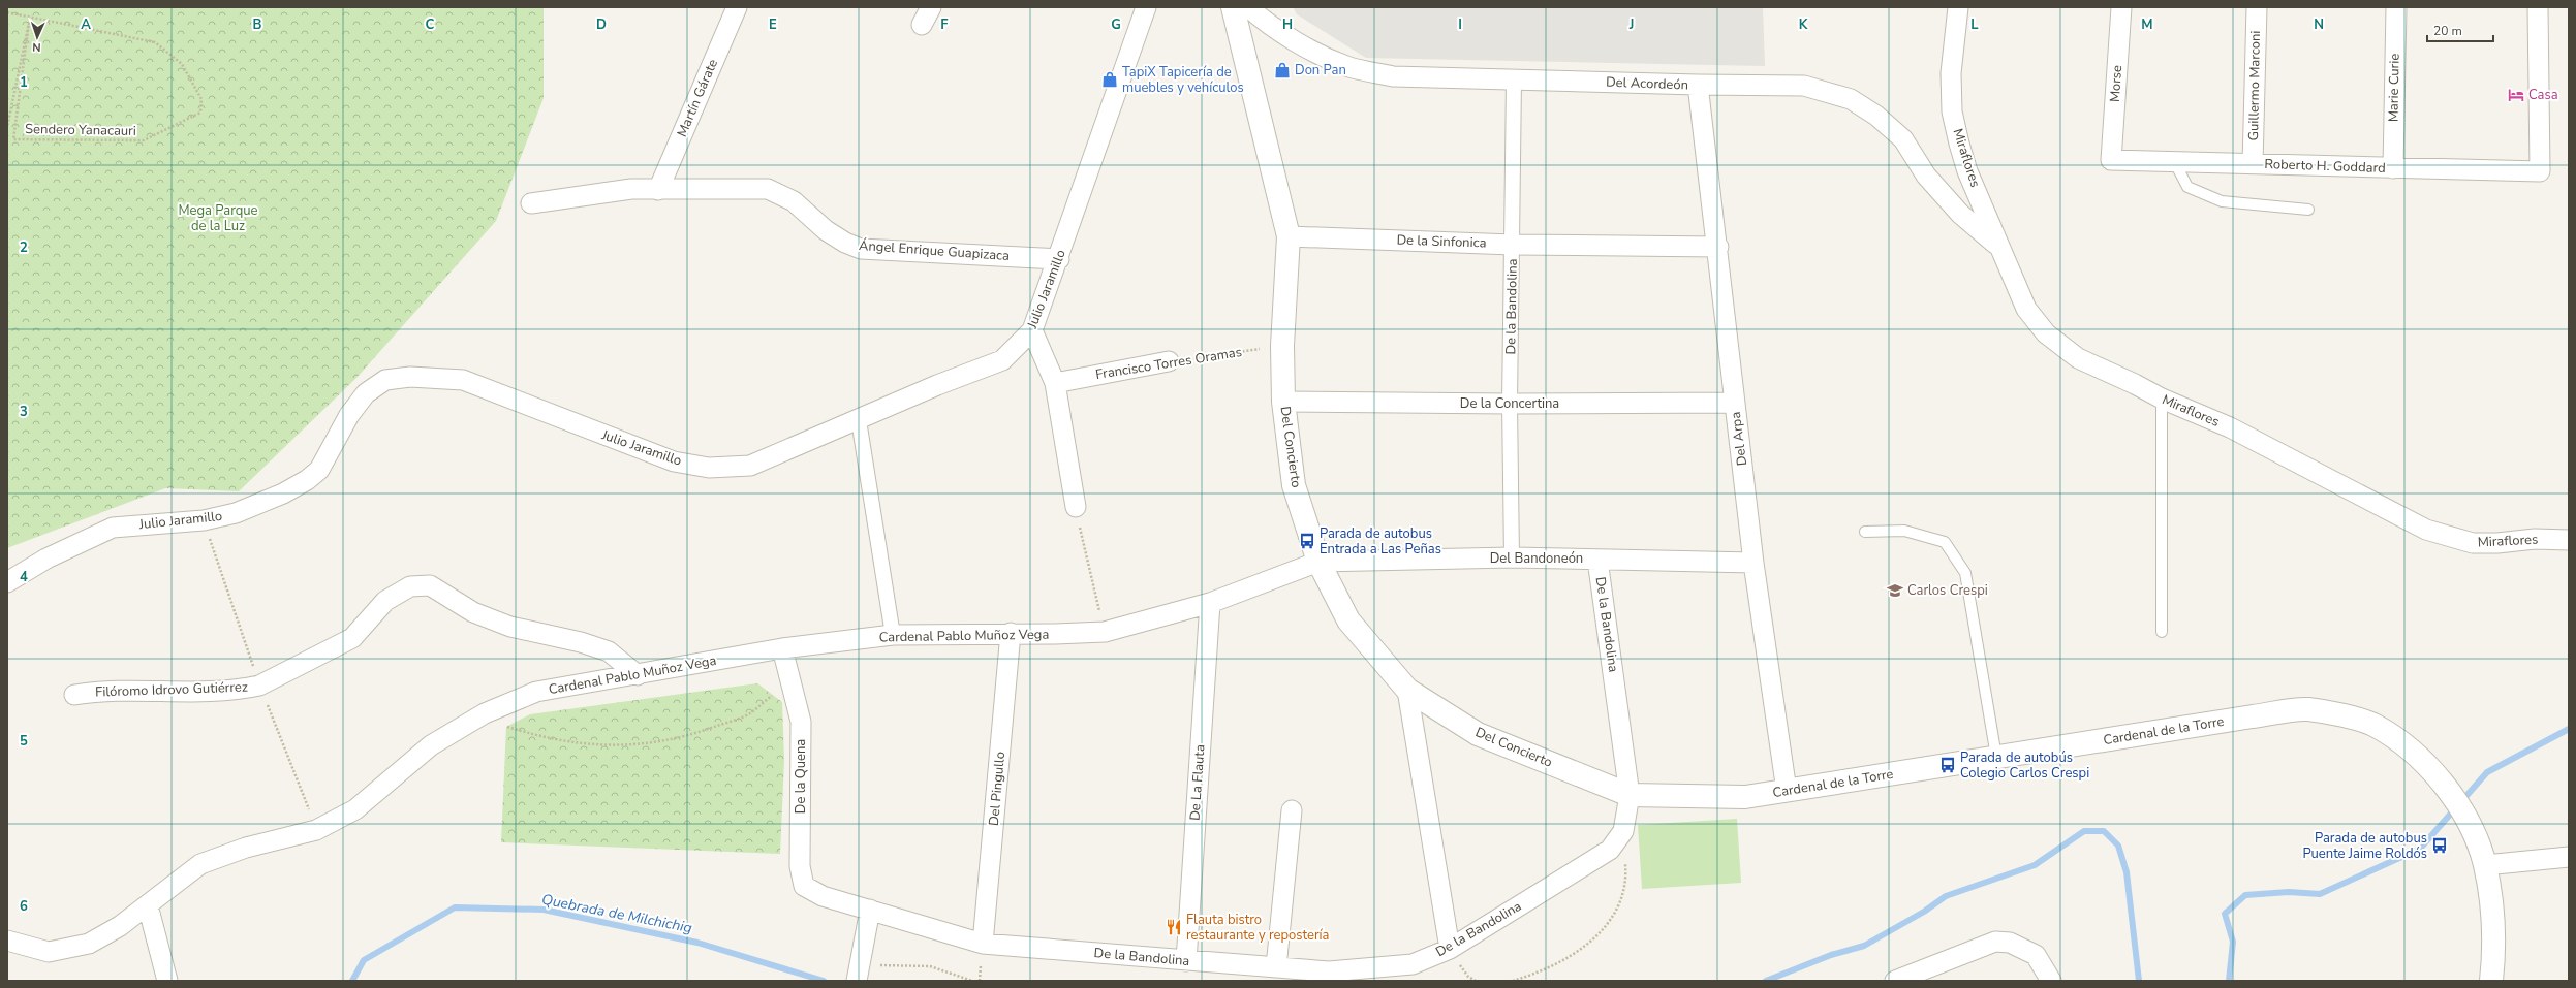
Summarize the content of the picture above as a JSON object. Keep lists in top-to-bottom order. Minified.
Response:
{"streets":{"street":["Del Acordeón","Morse","Guillermo Marconi","Marie Curie","Martín Gárate","Miraflores","Roberto H. Goddard","De la Sinfonica","Ángel Enrique Guapizaca","Julio Jaramillo","De la Bandolina","Francisco Torres Oramas","De la Concertina","Del Arpa","Del Concierto","Del Bandoneón","Cardenal Pablo Muñoz Vega","Filóromo Idrovo Gutiérrez","Cardenal de la Torre","De la Quena","De La Flauta","Del Pingullo"],"path":["Sendero Yanacauri"]},"crossings":[["Del Acordeón","Miraflores"],["Del Acordeón","De la Bandolina"],["Del Acordeón","Del Arpa"],["Morse","Roberto H. Goddard"],["Guillermo Marconi","Roberto H. Goddard"],["Marie Curie","Roberto H. Goddard"],["Martín Gárate","Ángel Enrique Guapizaca"],["De la Sinfonica","De la Bandolina"],["De la Sinfonica","Del Arpa"],["De la Sinfonica","Del Concierto"],["Ángel Enrique Guapizaca","Julio Jaramillo"],["De la Bandolina","De la Concertina"],["De la Bandolina","Del Concierto"],["De la Bandolina","Del Bandoneón"],["De la Bandolina","Cardenal de la Torre"],["De la Bandolina","De la Quena"],["De la Bandolina","De La Flauta"],["De la Bandolina","Del Pingullo"],["Francisco Torres Oramas","Del Concierto"],["De la Concertina","Del Arpa"],["De la Concertina","Del Concierto"],["Del Arpa","Del Bandoneón"],["Del Arpa","Cardenal de la Torre"],["Del Concierto","Del Bandoneón"],["Del Concierto","Cardenal Pablo Muñoz Vega"],["Del Concierto","Cardenal de la Torre"],["Del Bandoneón","Cardenal Pablo Muñoz Vega"],["Cardenal Pablo Muñoz Vega","Filóromo Idrovo Gutiérrez"],["Cardenal Pablo Muñoz Vega","De la Quena"],["Cardenal Pablo Muñoz Vega","De La Flauta"],["Cardenal Pablo Muñoz Vega","Del Pingullo"]],"water":["Quebrada de Milchichig"],"parks":["Mega Parque de la Luz"],"places":{"shop":["Don Pan","TapiX Tapicería de muebles y vehículos"],"hotel":["Casa"],"bus stop":["Parada de autobus Entrada a Las Peñas","Parada de autobús Colegio Carlos Crespi","Parada de autobus Puente Jaime Roldós"],"school or university":["Carlos Crespi"],"restaurant":["Flauta bistro restaurante y repostería"]},"scale_bar":"20 m","north":"bottom","grid":{"columns":["A","B","C","D","E","F","G","H","I","J","K","L","M","N"],"rows":["1","2","3","4","5","6"]}}
